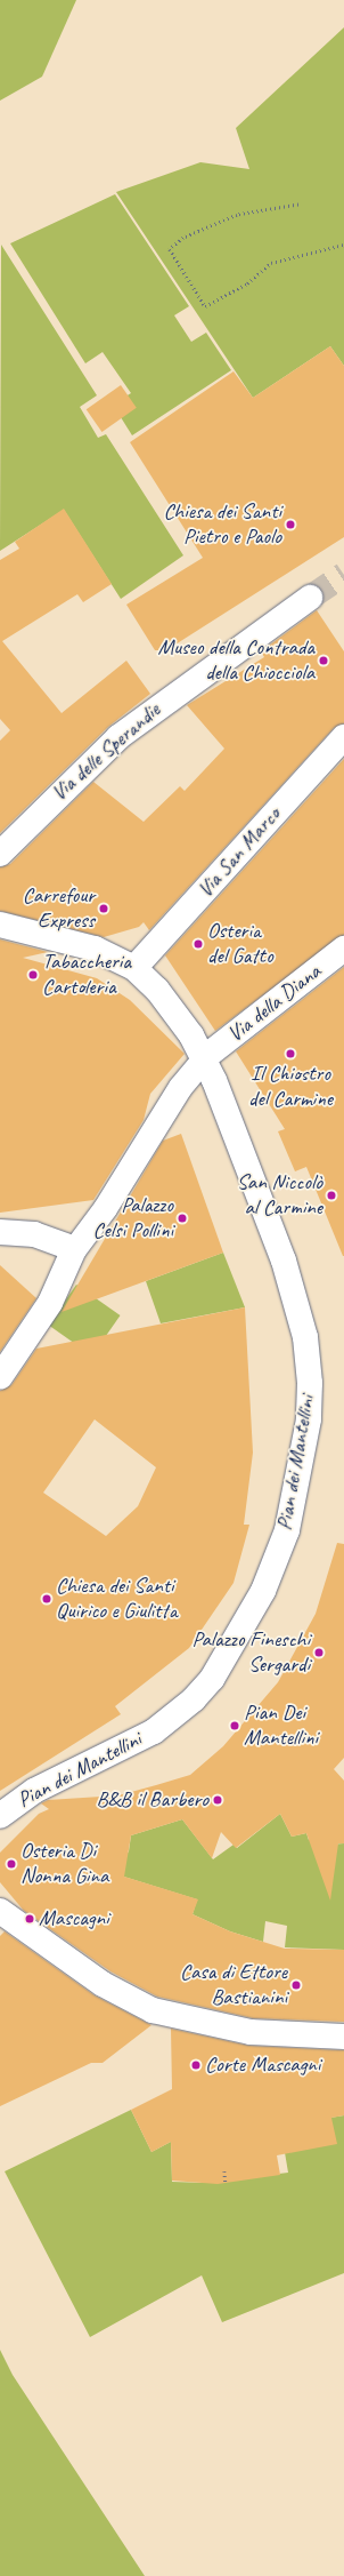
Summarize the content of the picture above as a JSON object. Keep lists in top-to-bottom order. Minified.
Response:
{"streets":{"street":["Via delle Sperandie","Via San Marco","Via della Diana","Pian dei Mantellini"]},"crossings":[["Via San Marco","Pian dei Mantellini"],["Via della Diana","Pian dei Mantellini"]],"places":["Chiesa dei Santi Pietro e Paolo","Museo della Contrada della Chiocciola","Carrefour Express","Osteria del Gatto","Tabaccheria Cartoleria","Il Chiostro del Carmine","San Niccolò al Carmine","Palazzo Celsi Pollini","Chiesa dei Santi Quirico e Giulitta","Palazzo Fineschi Sergardi","Pian Dei Mantellini","B&B il Barbero","Osteria Di Nonna Gina","Mascagni","Casa di Ettore Bastianini","Corte Mascagni"]}
